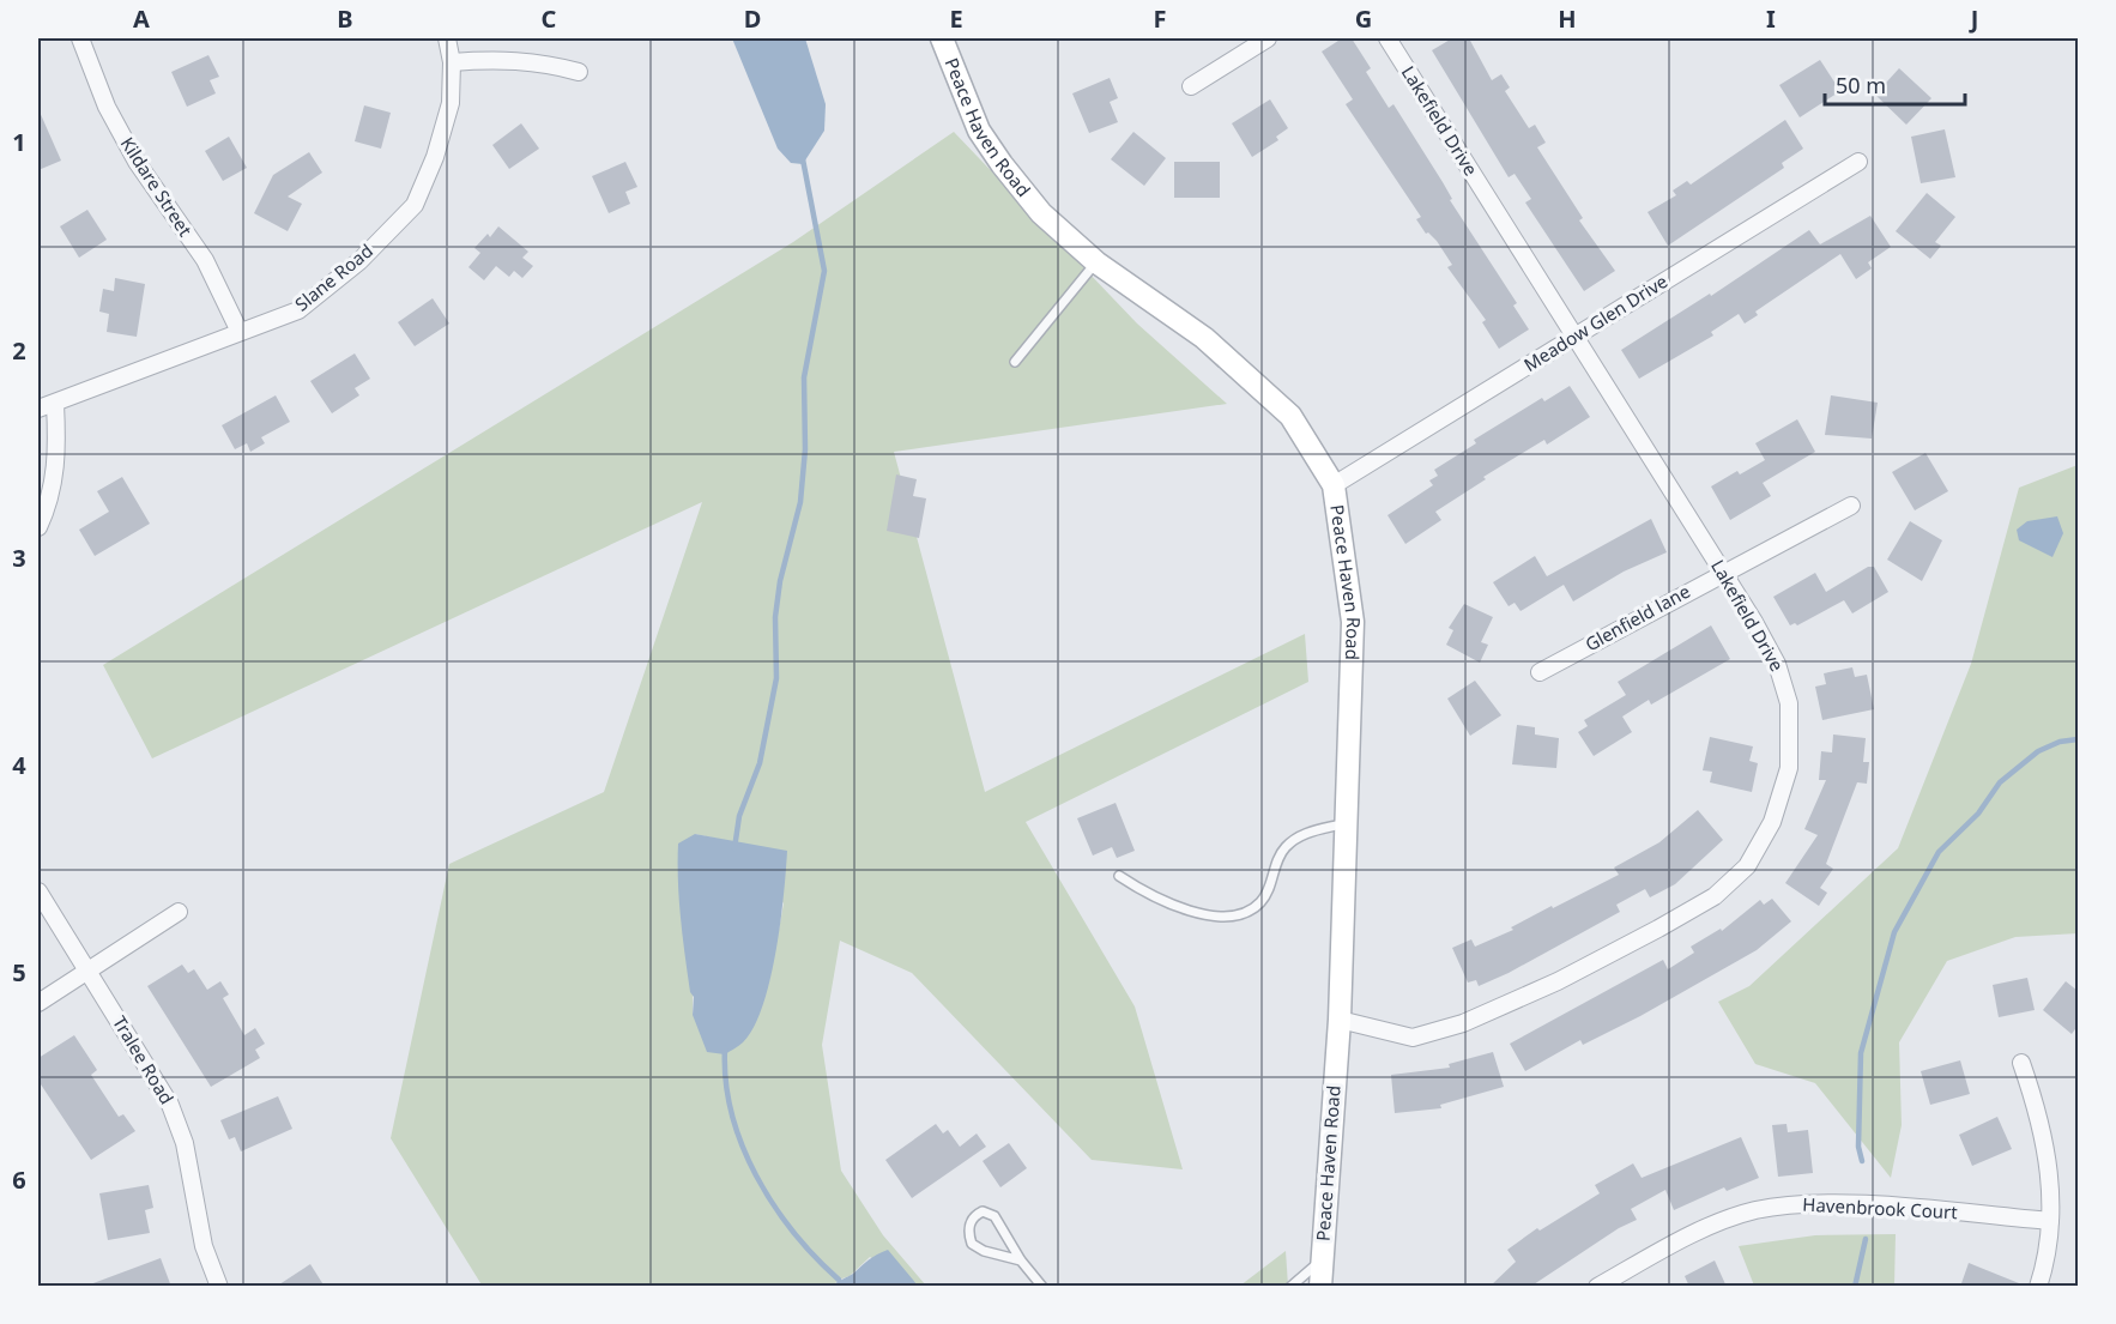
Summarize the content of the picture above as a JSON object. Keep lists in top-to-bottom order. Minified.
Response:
{"streets":{"main road":["Peace Haven Road"],"street":["Lakefield Drive","Kildare Street","Slane Road","Meadow Glen Drive","Glenfield lane","Tralee Road","Havenbrook Court"]},"crossings":[["Lakefield Drive","Peace Haven Road"],["Lakefield Drive","Meadow Glen Drive"],["Lakefield Drive","Glenfield lane"],["Peace Haven Road","Meadow Glen Drive"],["Kildare Street","Slane Road"]],"scale_bar":"50 m","grid":{"columns":["A","B","C","D","E","F","G","H","I","J"],"rows":["1","2","3","4","5","6"]}}
